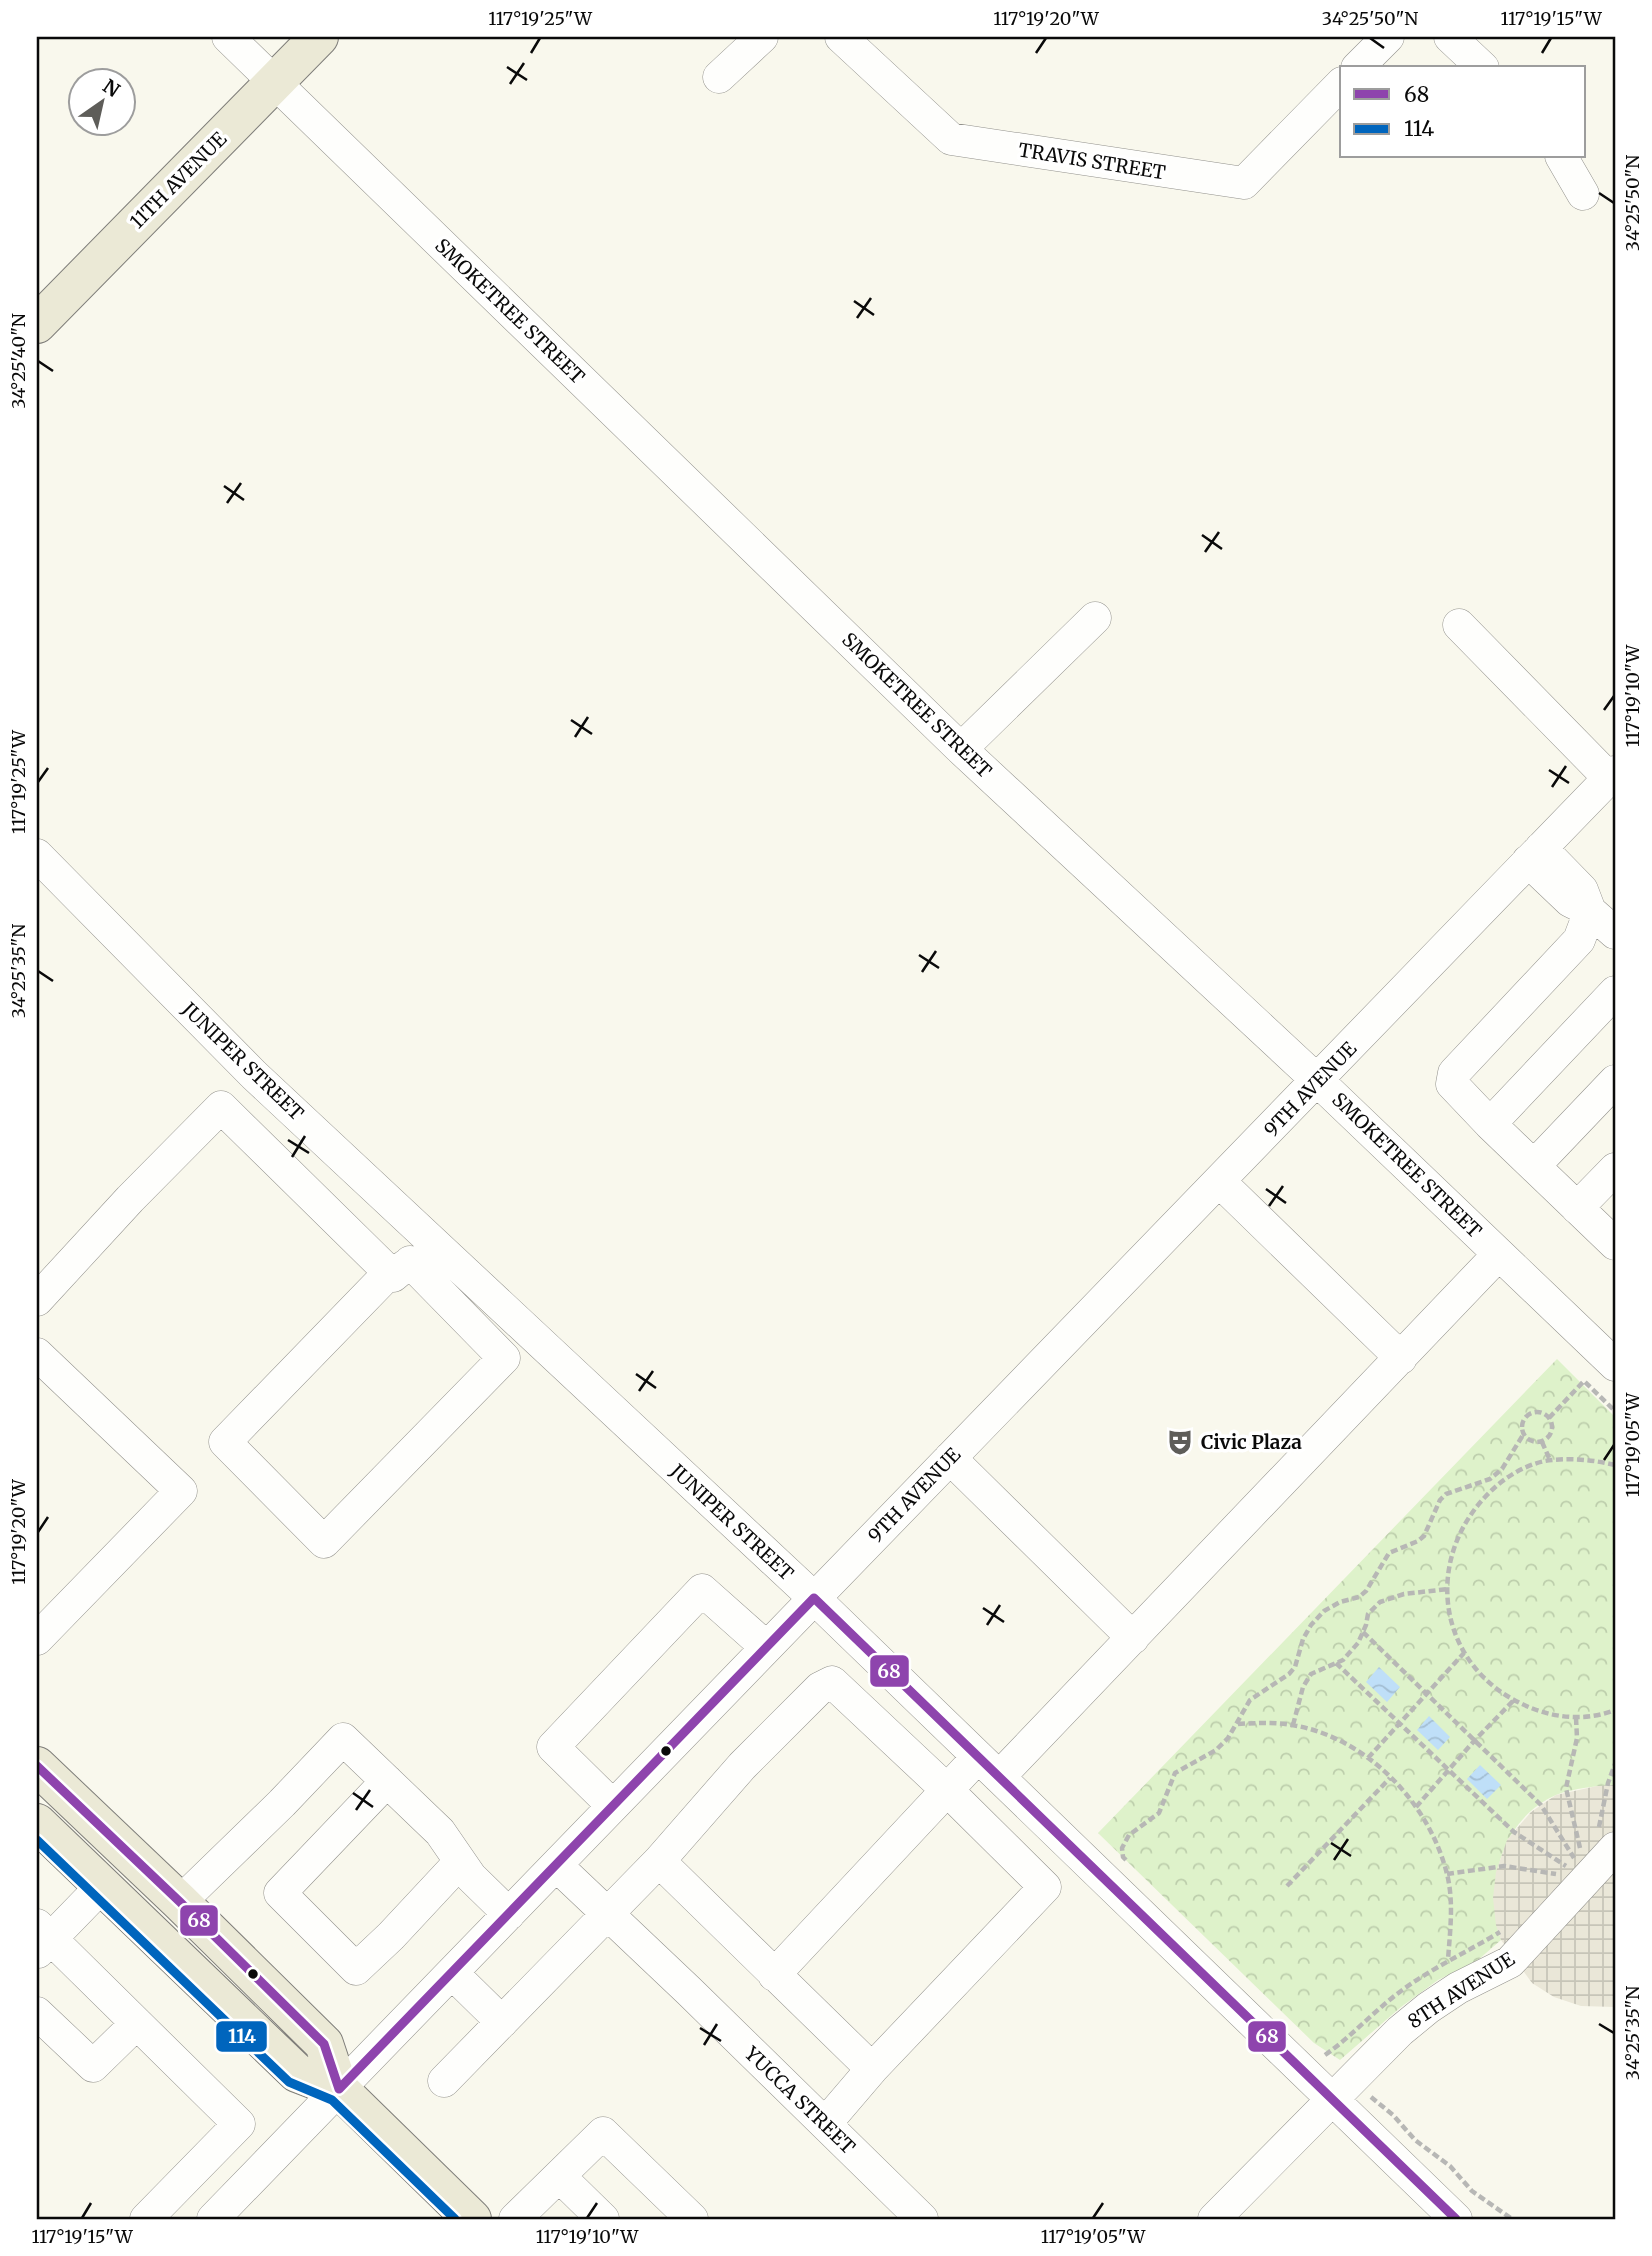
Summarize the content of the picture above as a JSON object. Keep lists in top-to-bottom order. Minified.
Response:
{"streets":{"main road":["11TH AVENUE"],"street":["TRAVIS STREET","SMOKETREE STREET","JUNIPER STREET","9TH AVENUE","8TH AVENUE","YUCCA STREET"]},"crossings":[["11TH AVENUE","SMOKETREE STREET"],["SMOKETREE STREET","9TH AVENUE"],["JUNIPER STREET","9TH AVENUE"],["JUNIPER STREET","8TH AVENUE"],["9TH AVENUE","YUCCA STREET"]],"places":{"theatre":["Civic Plaza"]},"lines":["transit line 68","transit line 114"],"legend":["68","114"],"north":"top right","coordinates":["117°19'25\"W","117°19'20\"W","34°25'50\"N","117°19'15\"W","34°25'40\"N","117°19'10\"W","34°25'35\"N","117°19'05\"W"]}
